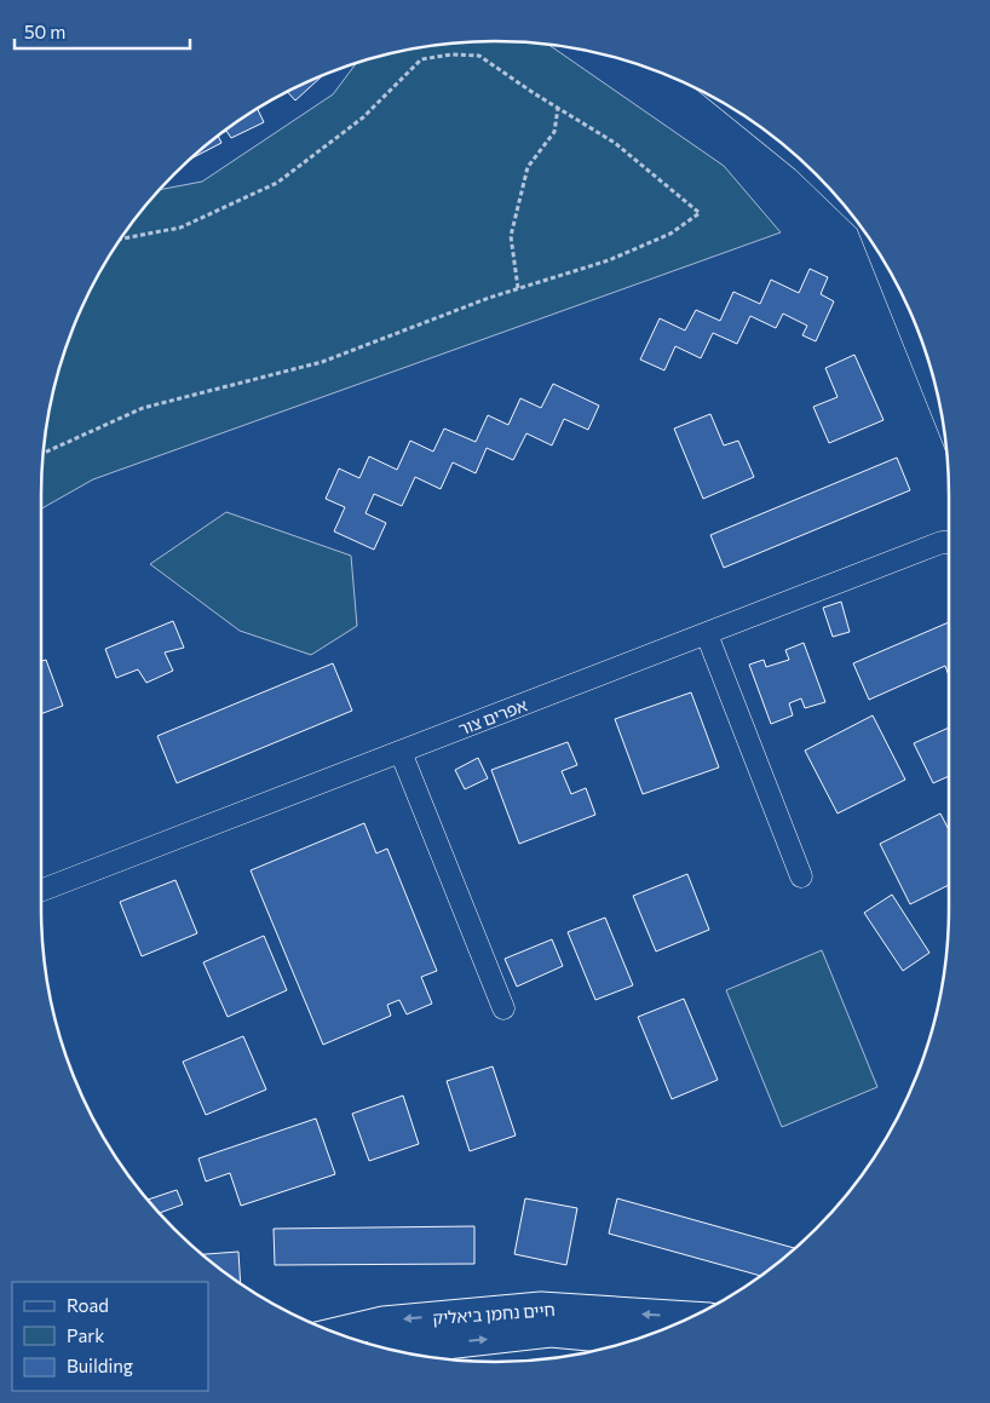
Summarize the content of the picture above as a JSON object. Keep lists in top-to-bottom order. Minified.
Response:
{"streets":{"street":["אפרים צור","חיים נחמן ביאליק"]},"legend":["Road","Park","Building"],"scale_bar":"50 m"}
